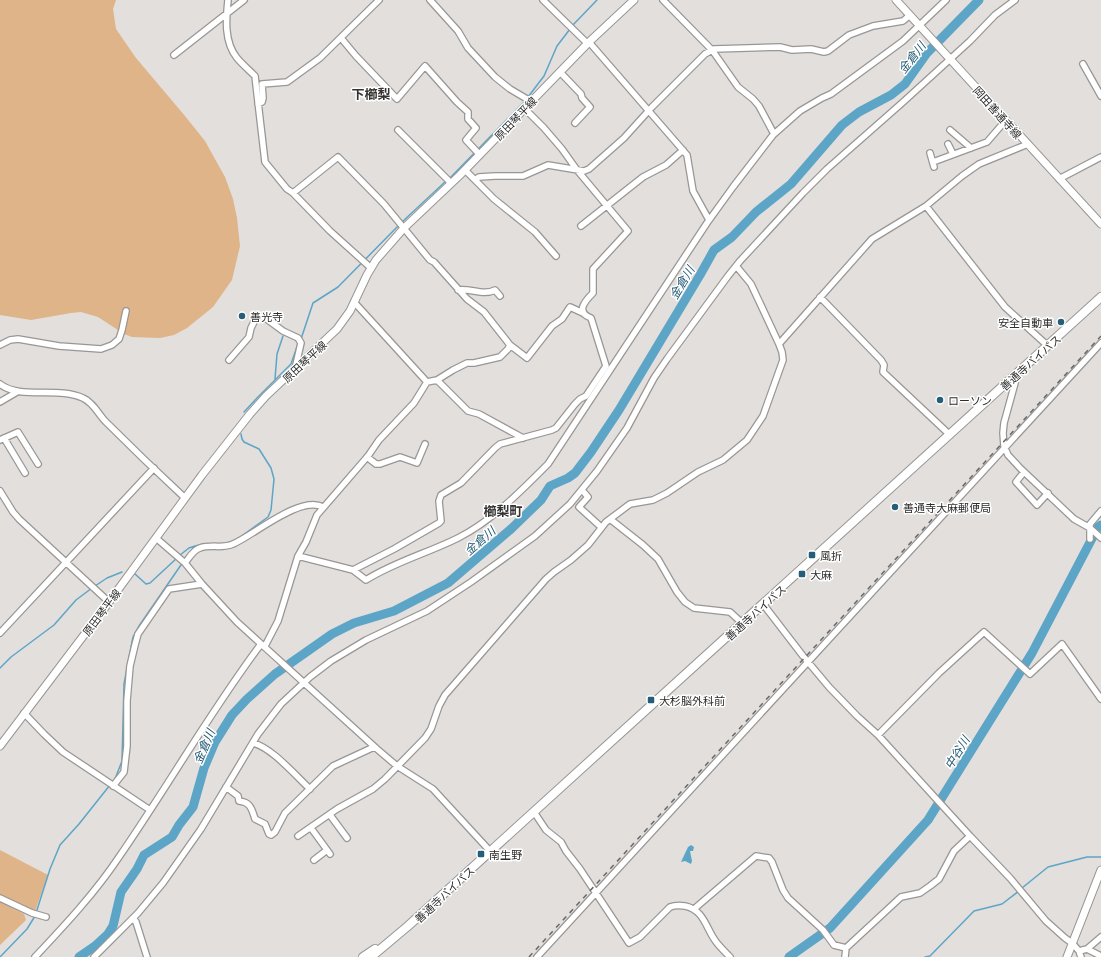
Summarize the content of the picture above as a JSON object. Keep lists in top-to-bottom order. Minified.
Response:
{"streets":{"highway":["善通寺バイパス"],"main road":["岡田善通寺線","原田琴平線"]},"districts":["下櫛梨","櫛梨町"],"water":["金倉川","中谷川"],"places":{"other":["善光寺","安全自動車","ローソン","善通寺大麻郵便局"],"transit":["風折","大麻","大杉脳外科前","南生野"]}}
